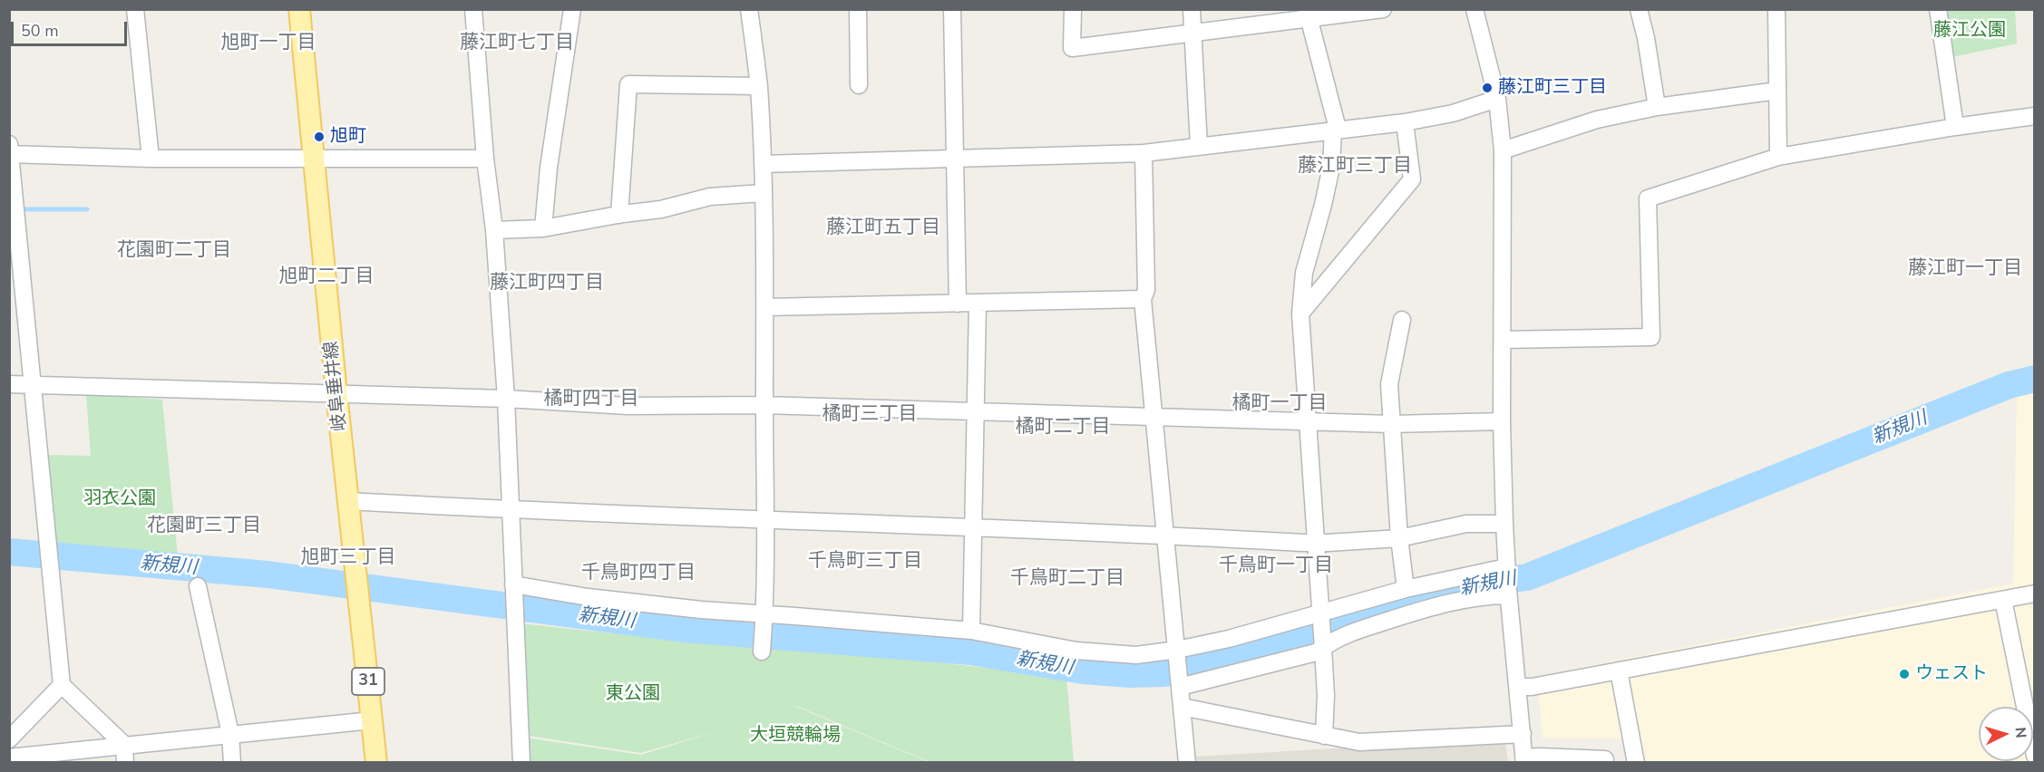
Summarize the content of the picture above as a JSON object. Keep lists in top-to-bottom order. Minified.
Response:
{"streets":{"main road":["岐阜垂井線","31"]},"districts":["旭町一丁目","藤江町七丁目","藤江町三丁目","藤江町五丁目","花園町二丁目","藤江町一丁目","旭町二丁目","藤江町四丁目","橘町四丁目","橘町一丁目","橘町三丁目","橘町二丁目","花園町三丁目","旭町三丁目","千鳥町三丁目","千鳥町一丁目","千鳥町四丁目","千鳥町二丁目"],"water":["新規川"],"parks":["藤江公園","羽衣公園","東公園","大垣競輪場"],"places":["藤江町三丁目","旭町","ウェスト"],"scale_bar":"50 m","north":"right"}
